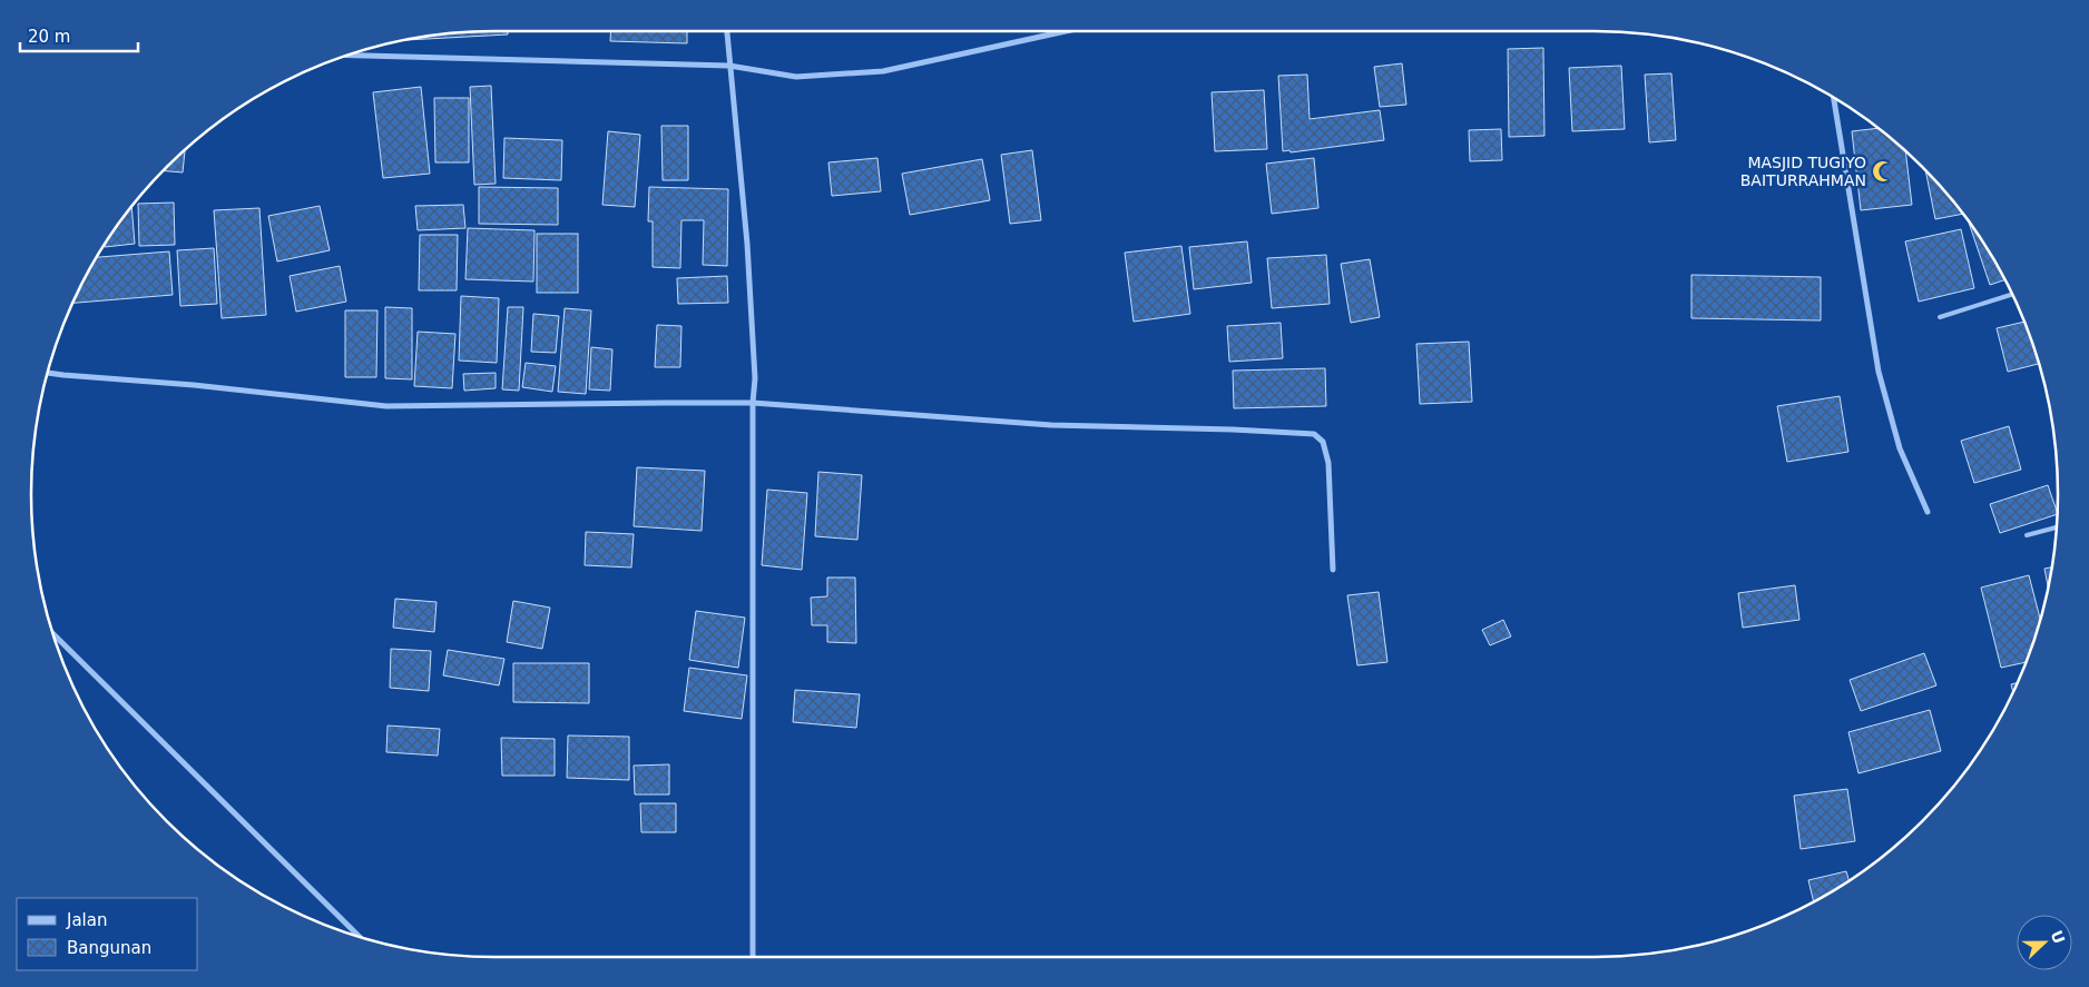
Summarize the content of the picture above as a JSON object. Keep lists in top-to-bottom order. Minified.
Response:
{"places":{"mosque":["MASJID TUGIYO BAITURRAHMAN"]},"legend":["Jalan","Bangunan"],"scale_bar":"20 m","north":"right"}
